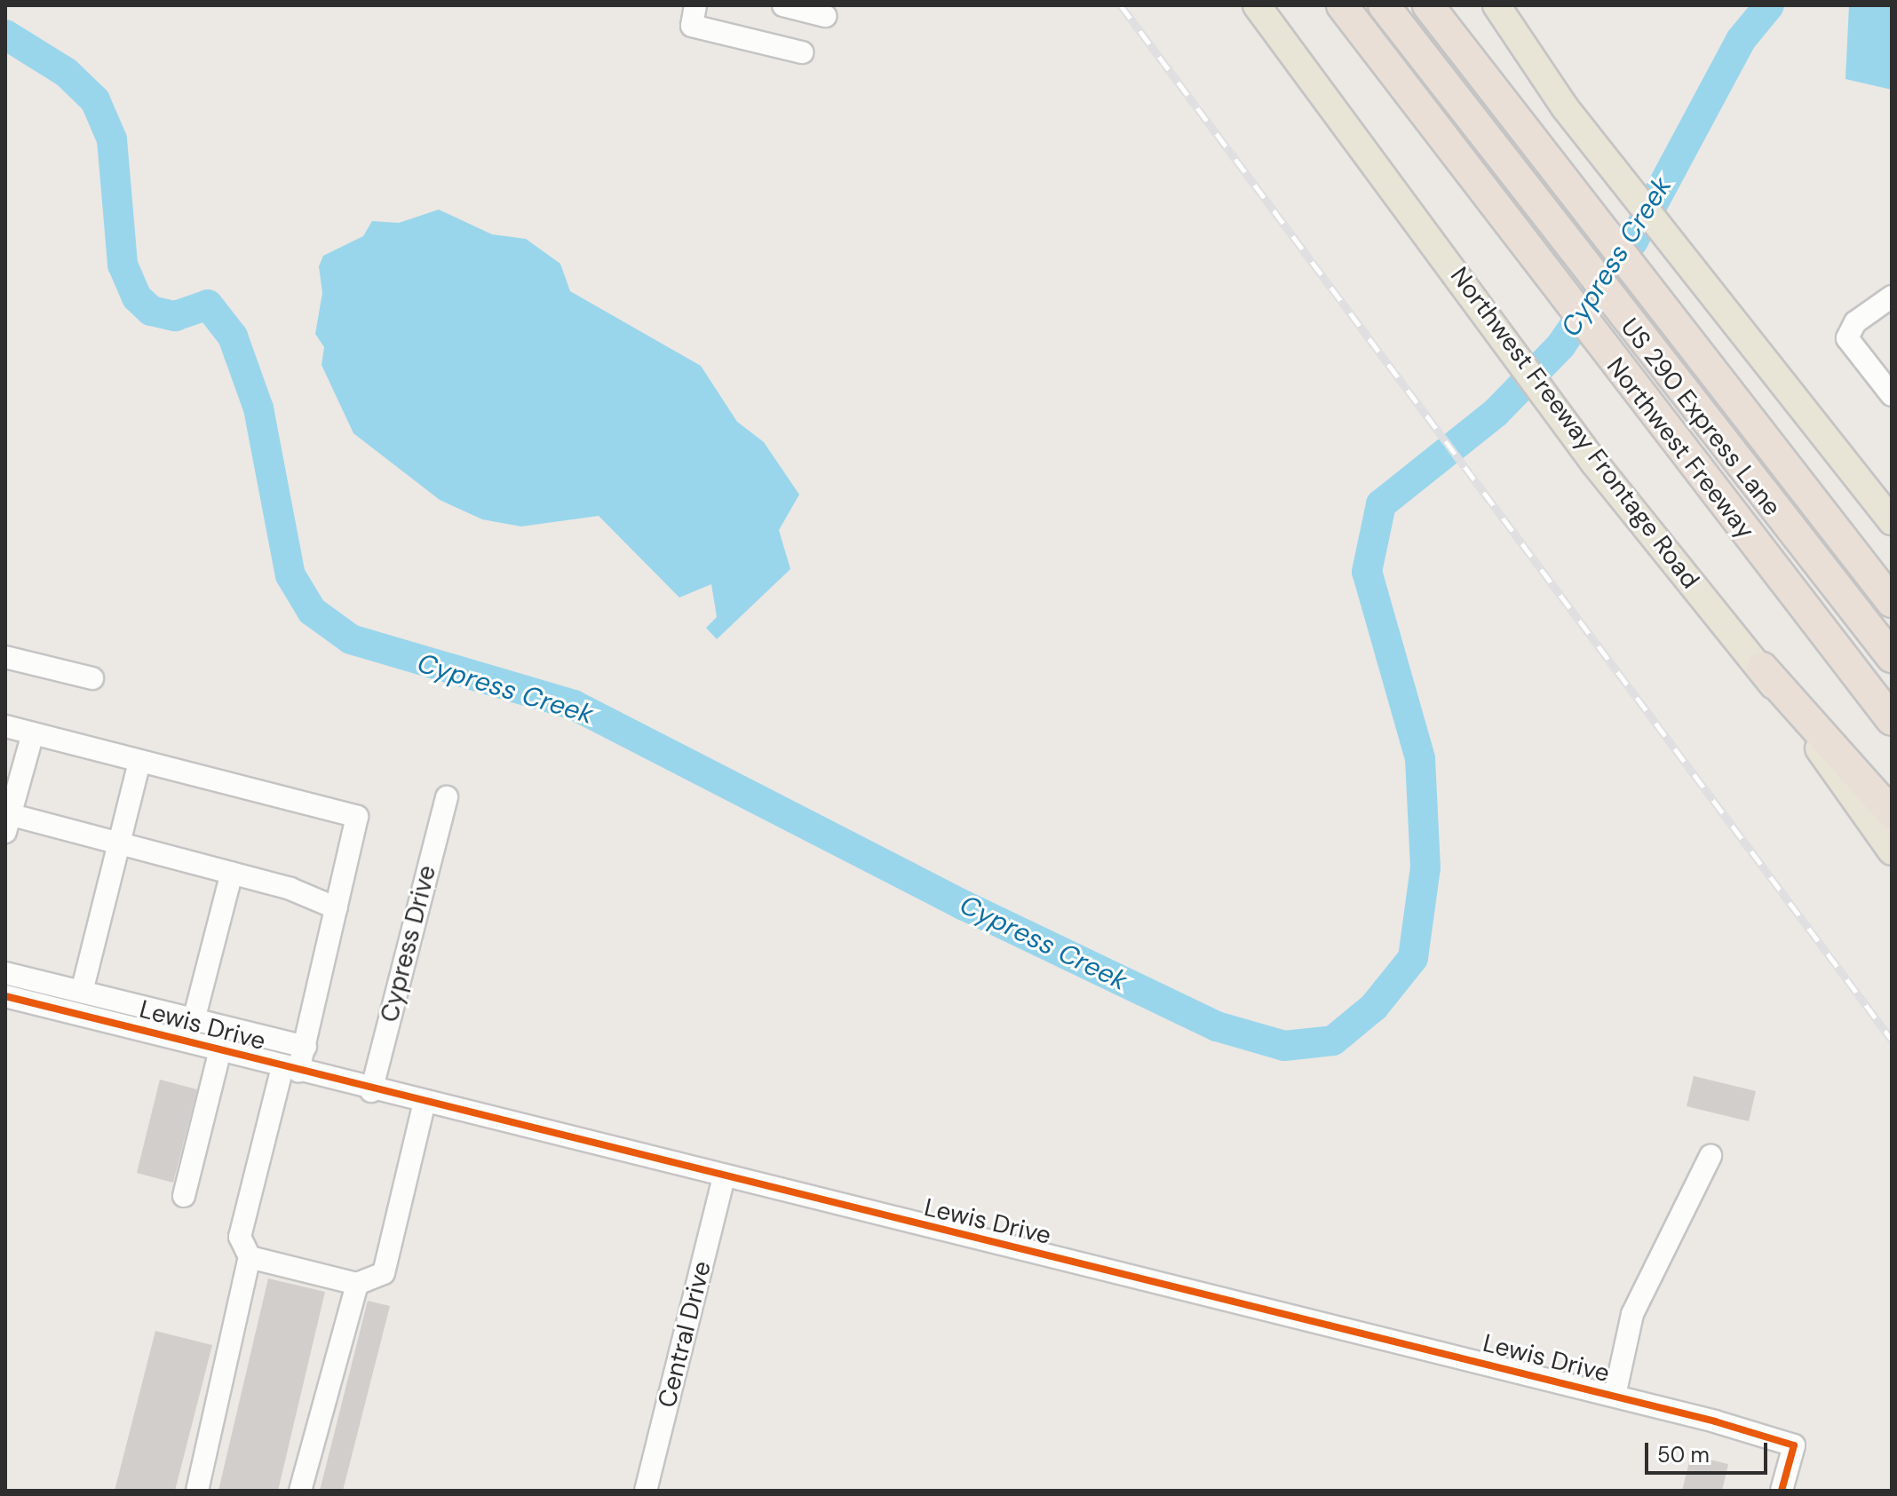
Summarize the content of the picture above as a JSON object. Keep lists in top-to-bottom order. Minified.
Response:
{"streets":{"highway":["US 290 Express Lane","Northwest Freeway"],"main road":["Northwest Freeway Frontage Road"],"street":["Cypress Drive","Lewis Drive","Central Drive"]},"crossings":[["Cypress Drive","Lewis Drive"],["Lewis Drive","Central Drive"]],"water":["Cypress Creek"],"scale_bar":"50 m"}
